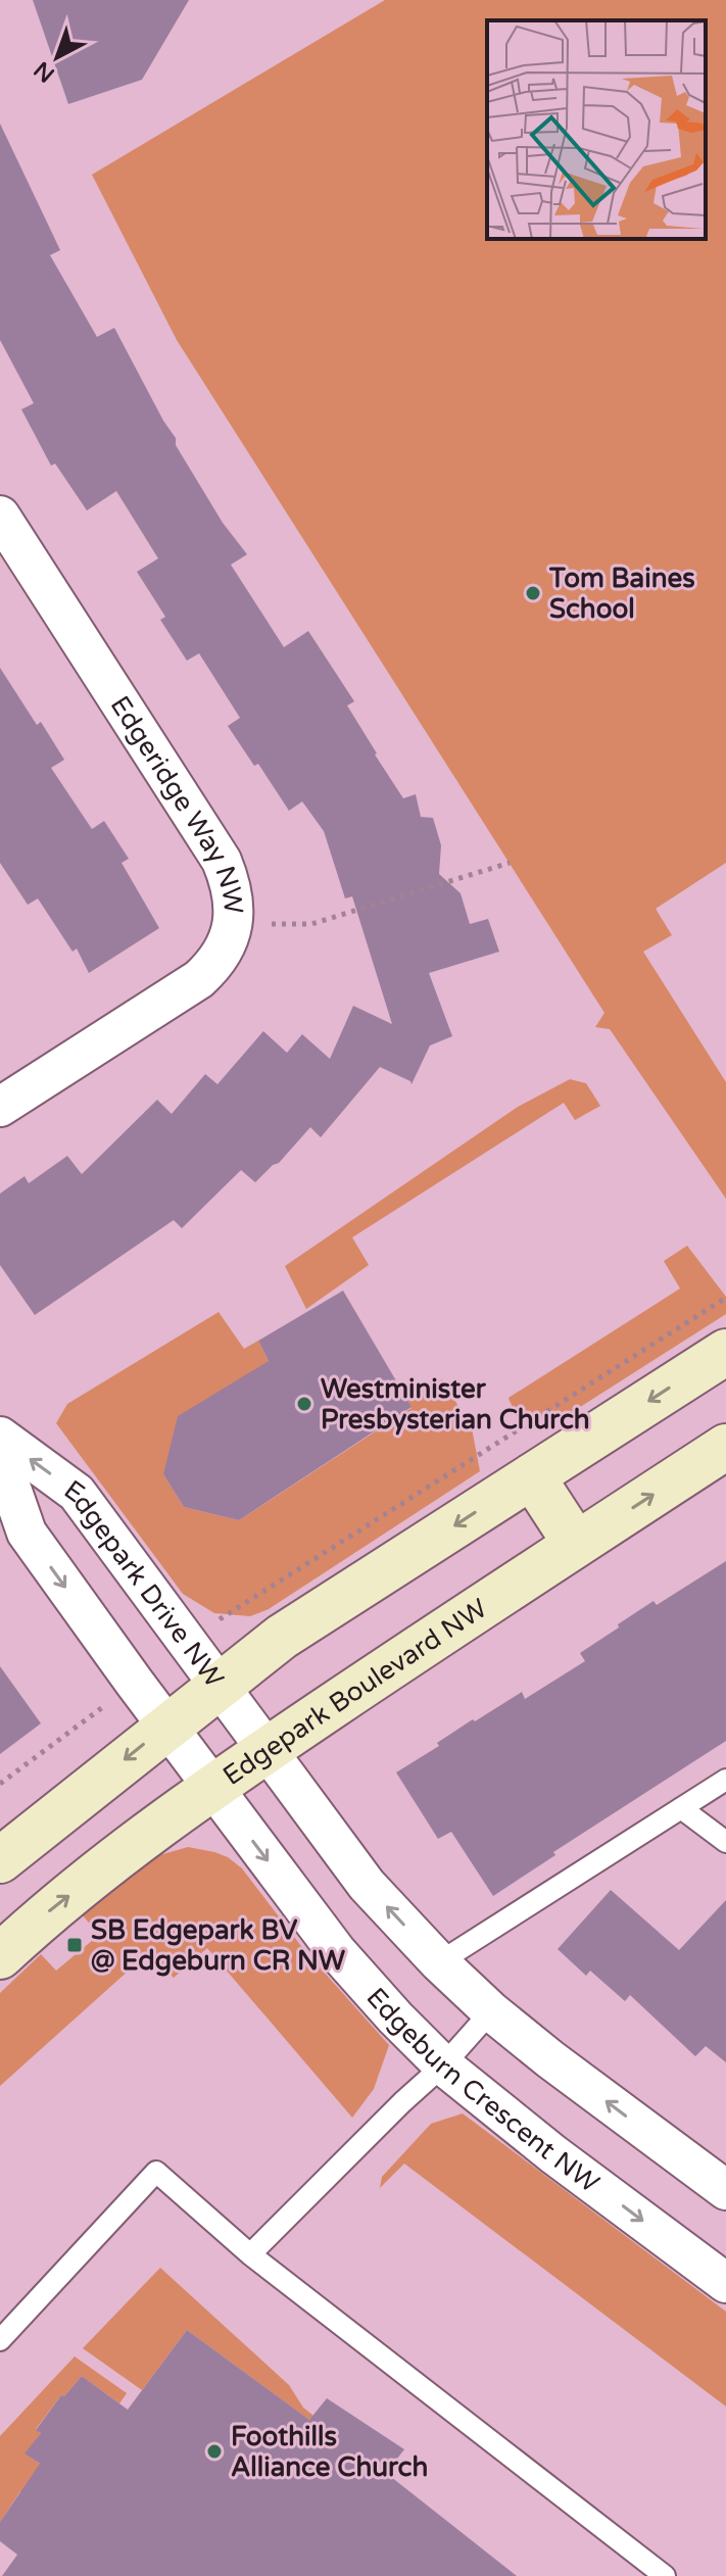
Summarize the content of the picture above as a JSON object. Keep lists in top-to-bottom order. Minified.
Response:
{"streets":{"street":["Edgeridge Way NW","Edgepark Drive NW","Edgepark Boulevard NW","Edgeburn Crescent NW"]},"crossings":[["Edgepark Drive NW","Edgepark Boulevard NW"],["Edgepark Drive NW","Edgeburn Crescent NW"],["Edgepark Boulevard NW","Edgeburn Crescent NW"]],"places":{"other":["Tom Baines School","Westminister Presbysterian Church","Foothills Alliance Church"],"transit":["SB Edgepark BV @ Edgeburn CR NW"]},"north":"bottom left"}
